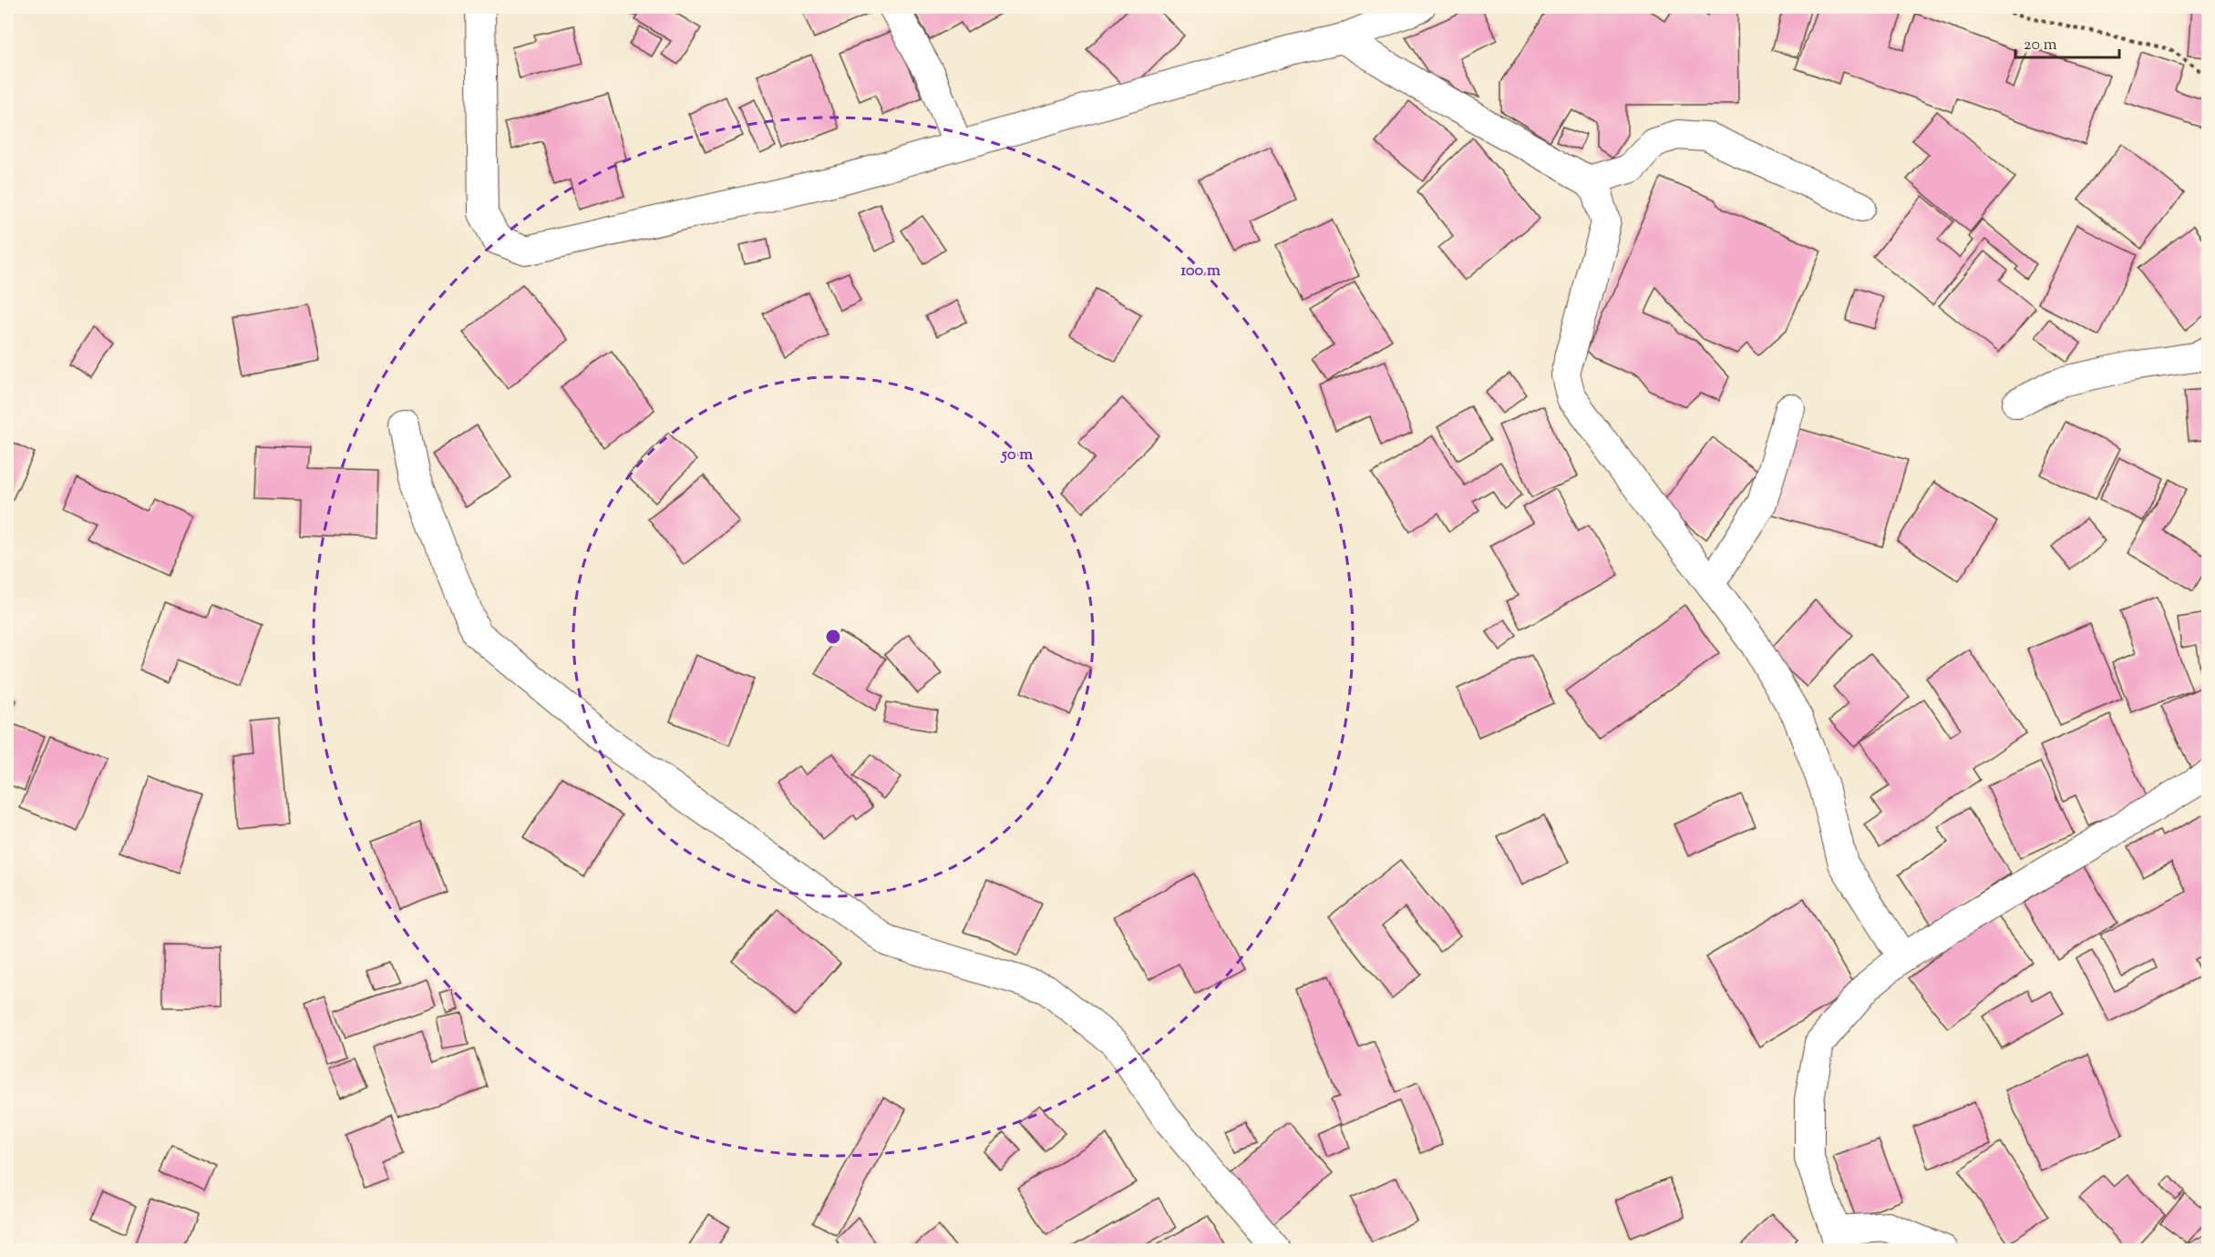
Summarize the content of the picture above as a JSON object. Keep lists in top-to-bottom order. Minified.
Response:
{"scale_bar":"20 m","rings":["100 m","50 m"]}
